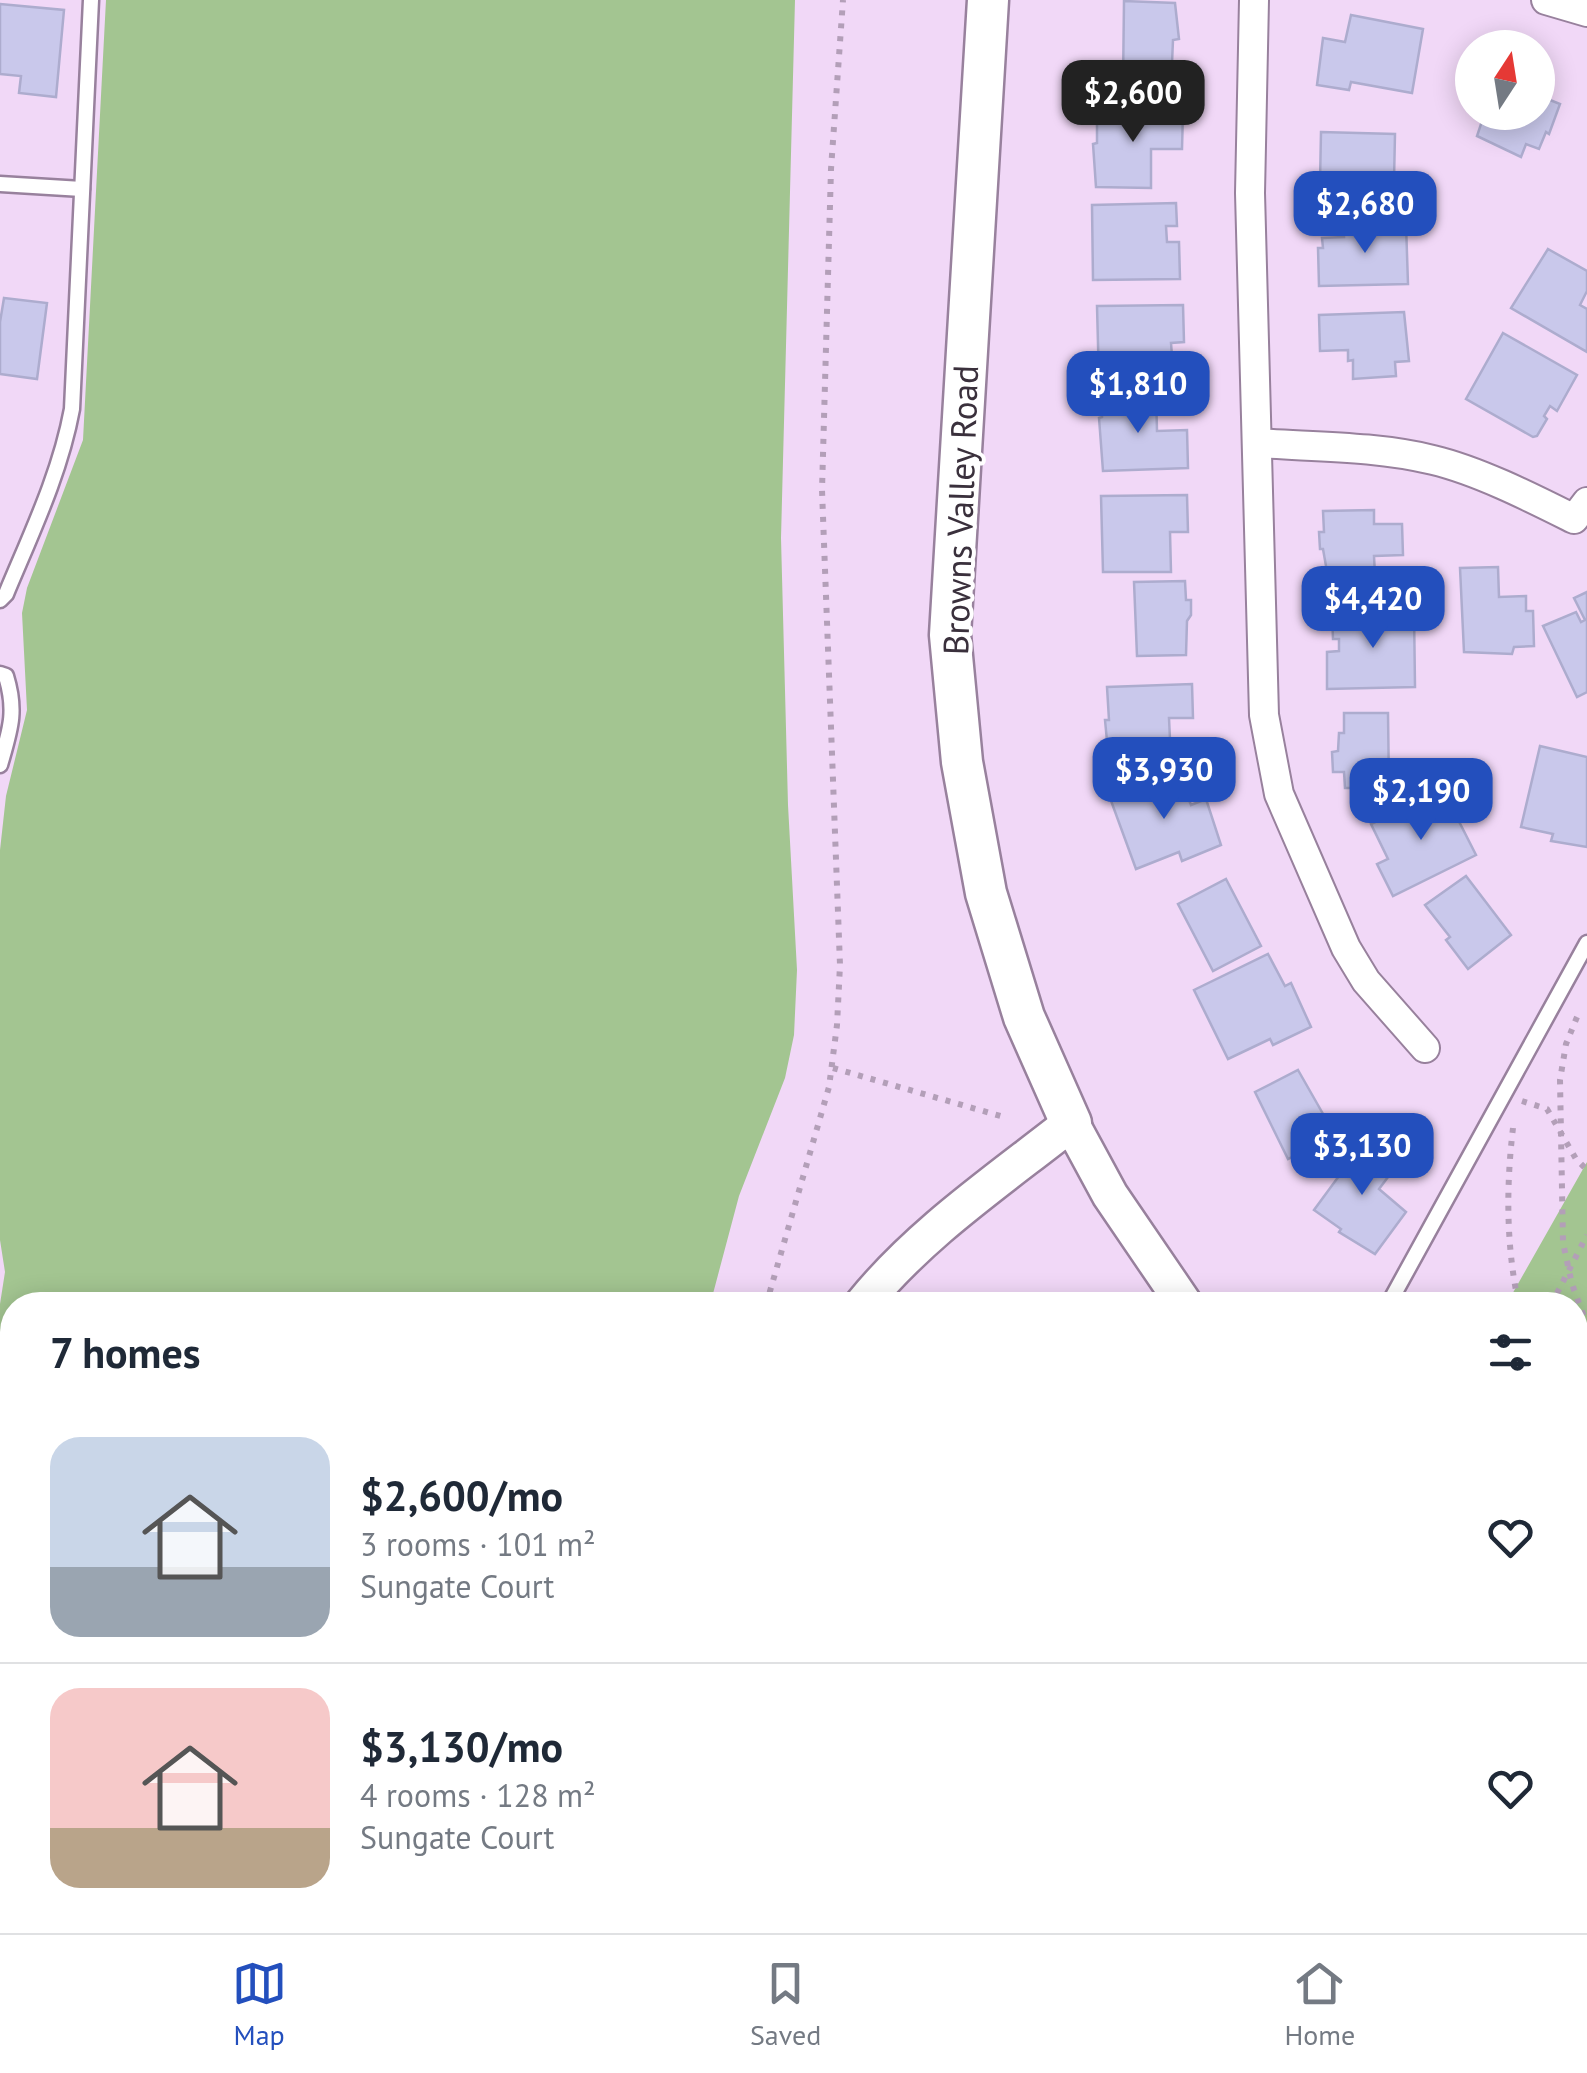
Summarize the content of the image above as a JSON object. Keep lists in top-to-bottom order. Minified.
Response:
{"streets":{"main road":["Browns Valley Road"]},"north":"top","page":{"price":["$2,600","$2,680","$1,810","$4,420","$3,930","$2,190","$3,130"],"heading":"7 homes","list":[{"name":"$2,600/mo","note":"3 rooms · 101 m² · Sungate Court"},{"name":"$3,130/mo","note":"4 rooms · 128 m² · Sungate Court"}],"tabs":["Map","Saved","Home"]}}
